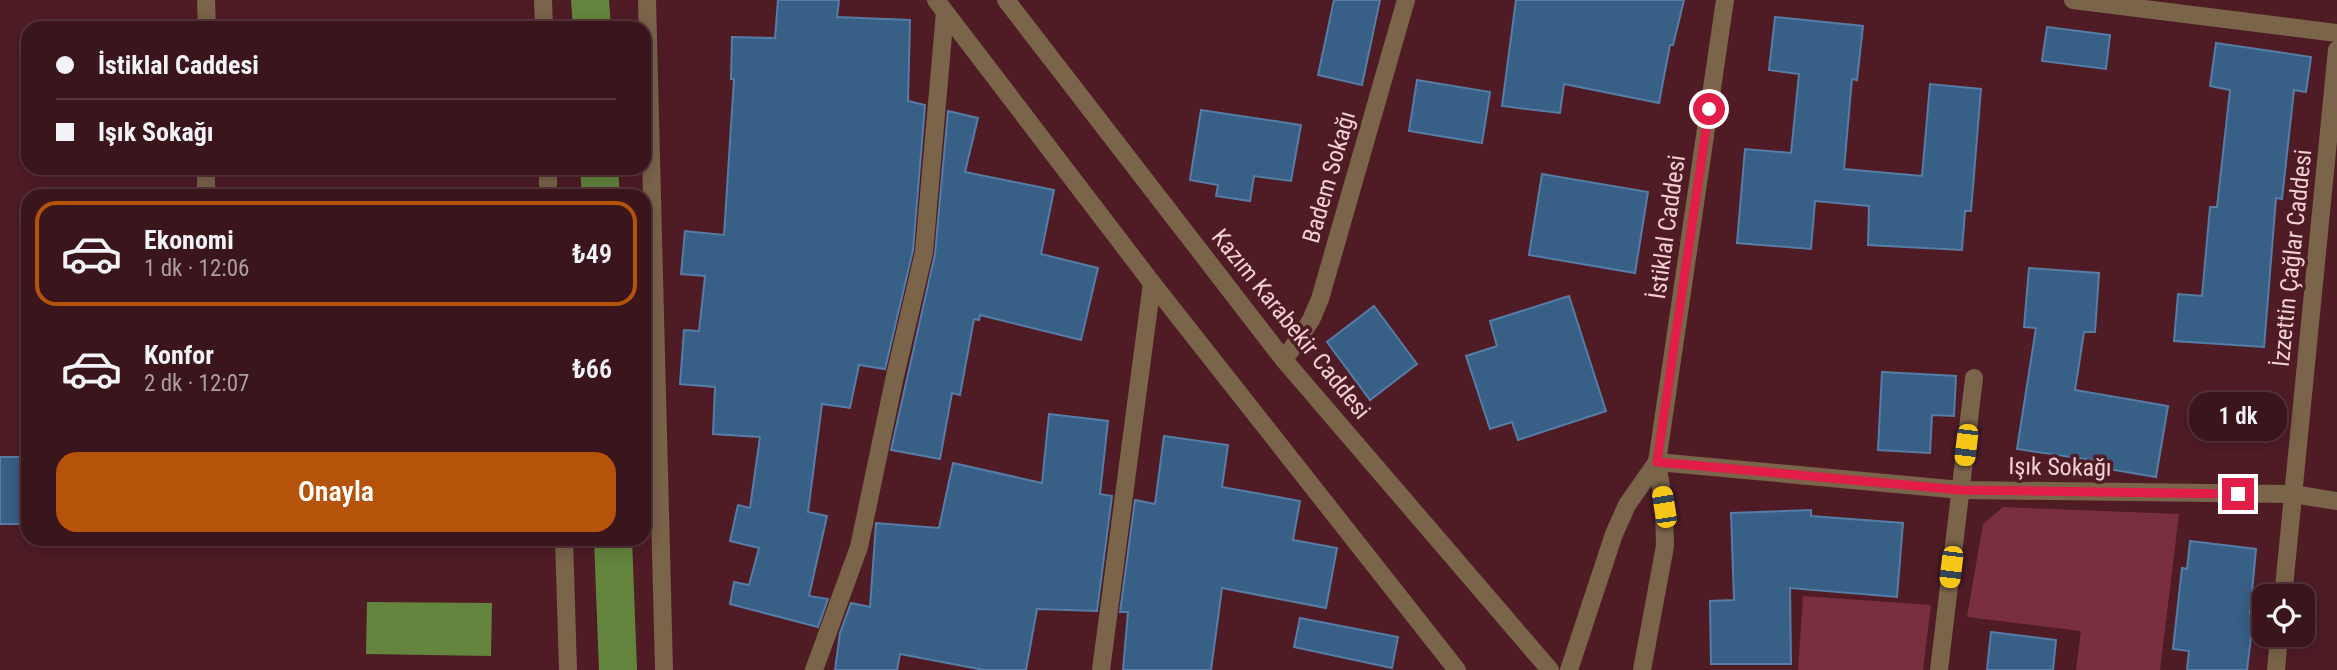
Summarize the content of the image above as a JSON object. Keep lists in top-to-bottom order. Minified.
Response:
{"streets":{"street":["Badem Sokağı","İstiklal Caddesi","İzzettin Çağlar Caddesi","Kazım Karabekir Caddesi","Işık Sokağı"]},"crossings":[["Badem Sokağı","Kazım Karabekir Caddesi"],["İstiklal Caddesi","Işık Sokağı"],["İzzettin Çağlar Caddesi","Işık Sokağı"]],"page":{"banner":["İstiklal Caddesi","Işık Sokağı"],"list":[{"name":"Ekonomi","note":"1 dk · 12:06","value":"₺49"},{"name":"Konfor","note":"2 dk · 12:07","value":"₺66"}],"bubble":"1 dk","buttons":"Onayla"}}
